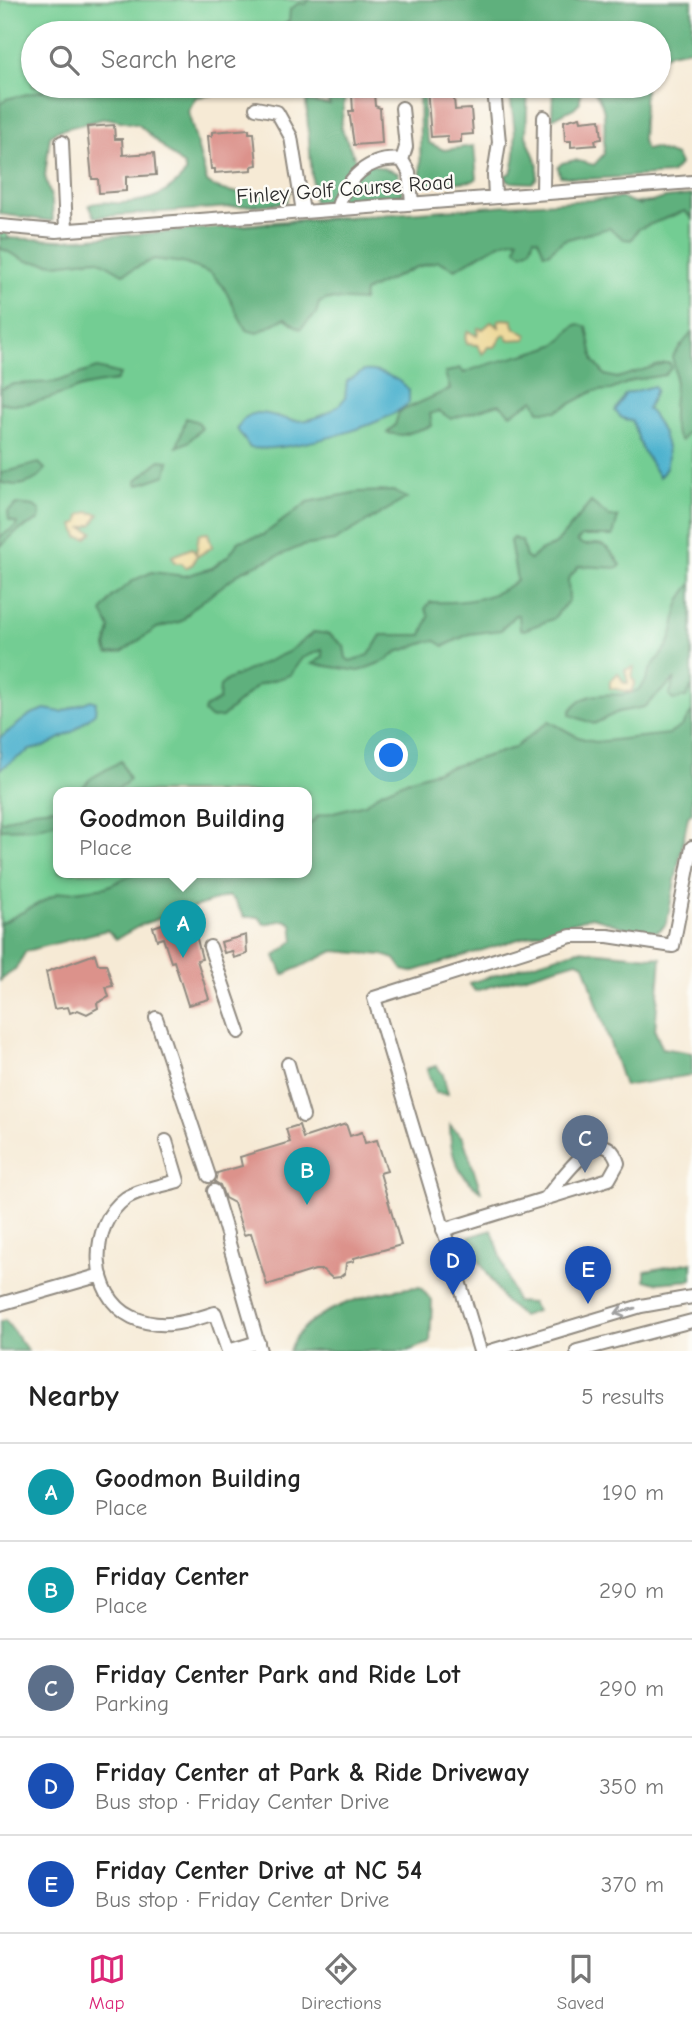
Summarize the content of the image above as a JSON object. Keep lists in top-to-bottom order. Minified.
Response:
{"streets":{"street":["Finley Golf Course Road"]},"page":{"search":"Search here","popup":["Goodmon Building","Place"],"pins":["A","C","B","D","E"],"heading":["Nearby","5 results"],"list":[{"mark":"A","name":"Goodmon Building","note":"Place","value":"190 m"},{"mark":"B","name":"Friday Center","note":"Place","value":"290 m"},{"mark":"C","name":"Friday Center Park and Ride Lot","note":"Parking","value":"290 m"},{"mark":"D","name":"Friday Center at Park & Ride Driveway","note":"Bus stop · Friday Center Drive","value":"350 m"},{"mark":"E","name":"Friday Center Drive at NC 54","note":"Bus stop · Friday Center Drive","value":"370 m"}],"nav":["Map","Directions","Saved"]}}
